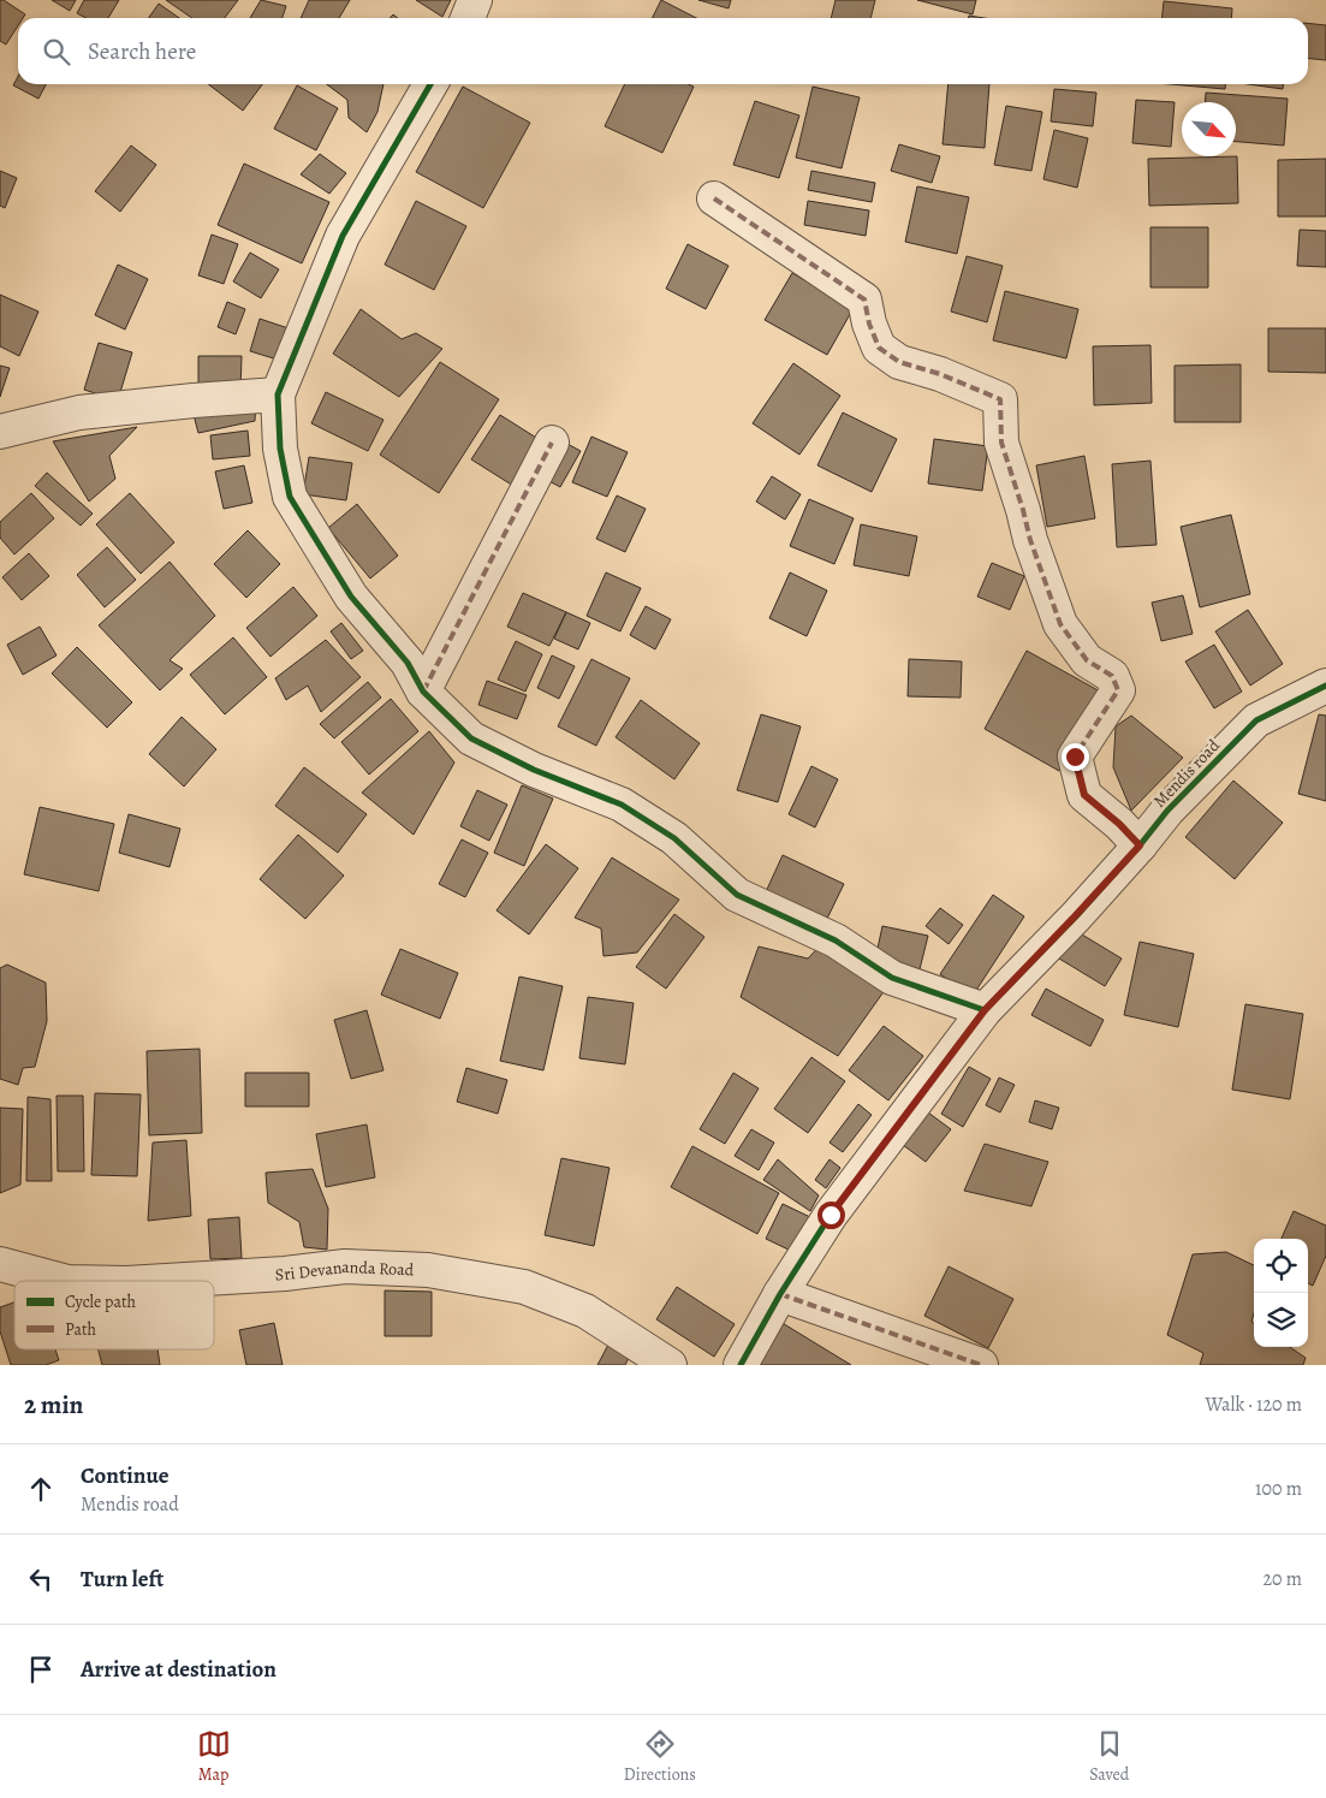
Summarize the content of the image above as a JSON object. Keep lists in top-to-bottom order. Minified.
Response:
{"streets":{"street":["Mendis road","Sri Devananda Road"]},"legend":["Cycle path","Path"],"north":"bottom right","page":{"search":"Search here","heading":["2 min","Walk · 120 m"],"list":[["Continue","Mendis road","100 m"],["Turn left","20 m"],"Arrive at destination"],"nav":["Map","Directions","Saved"]}}
